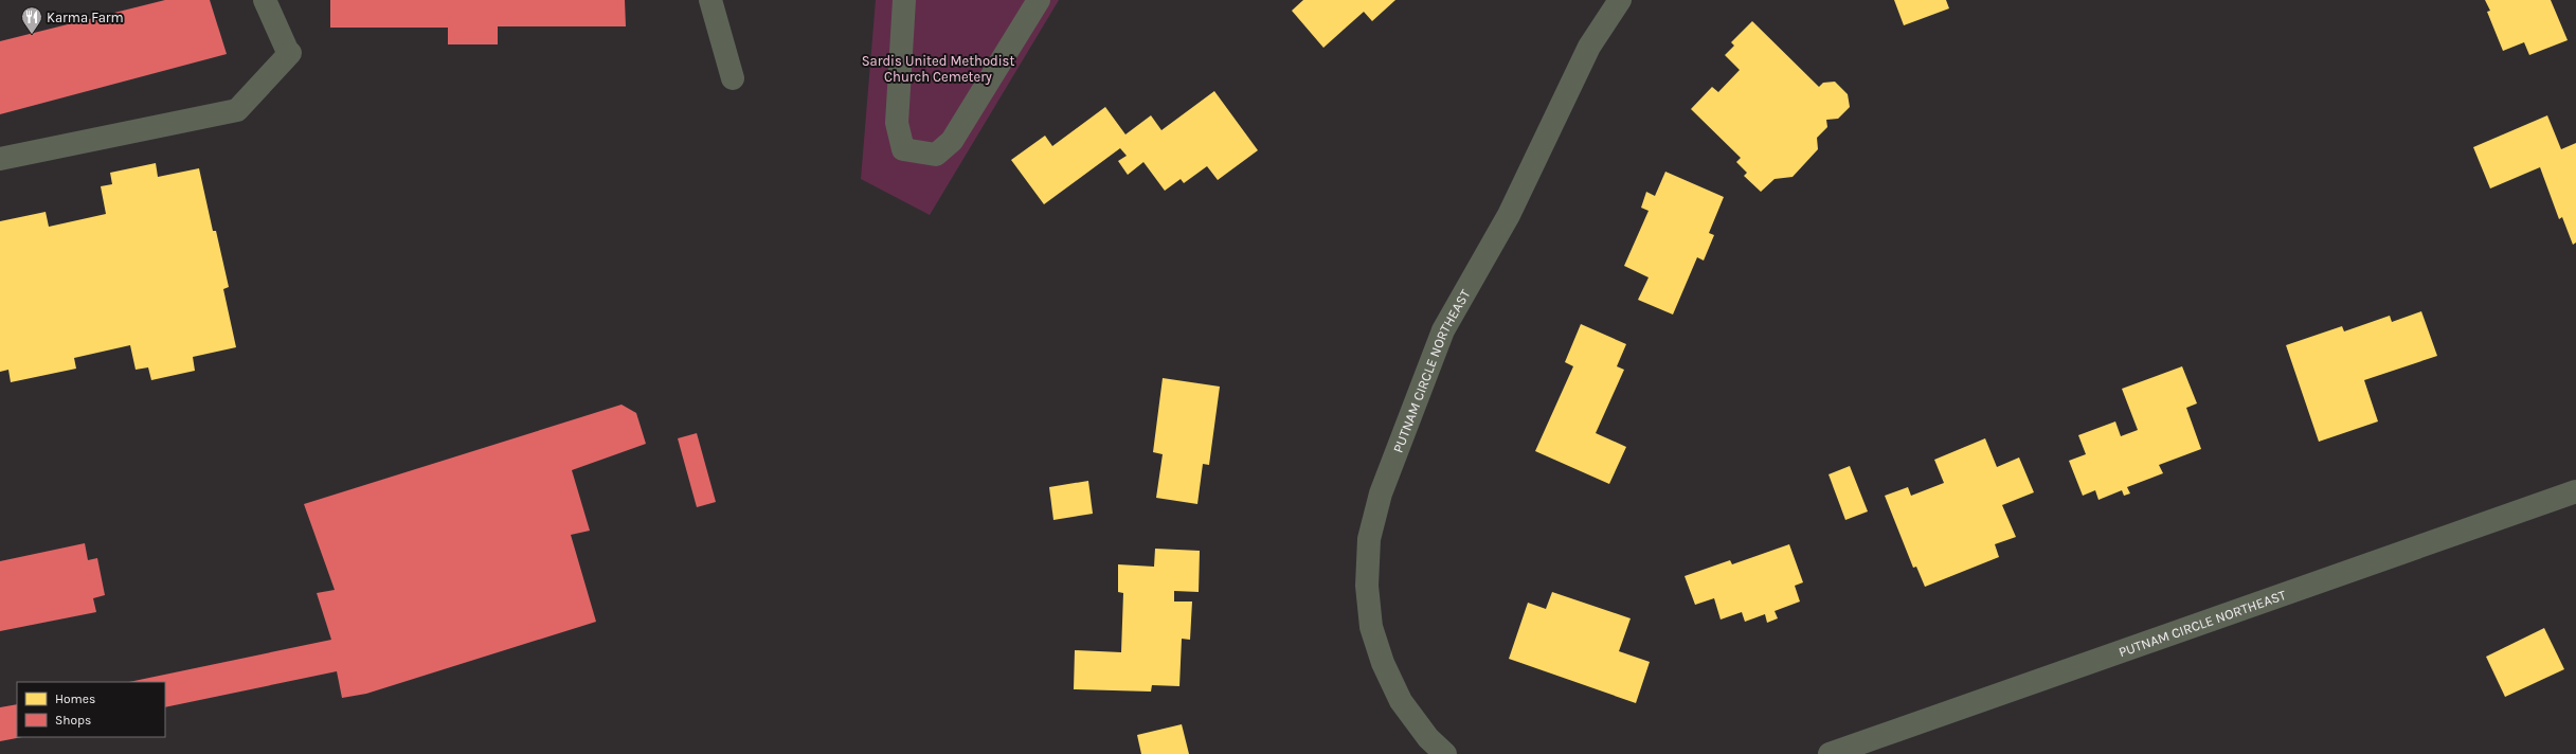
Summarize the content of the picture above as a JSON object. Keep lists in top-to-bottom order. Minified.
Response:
{"streets":{"street":["PUTNAM CIRCLE NORTHEAST"]},"parks":["Sardis United Methodist Church Cemetery"],"places":{"restaurant":["Karma Farm"]},"legend":["Homes","Shops"]}
